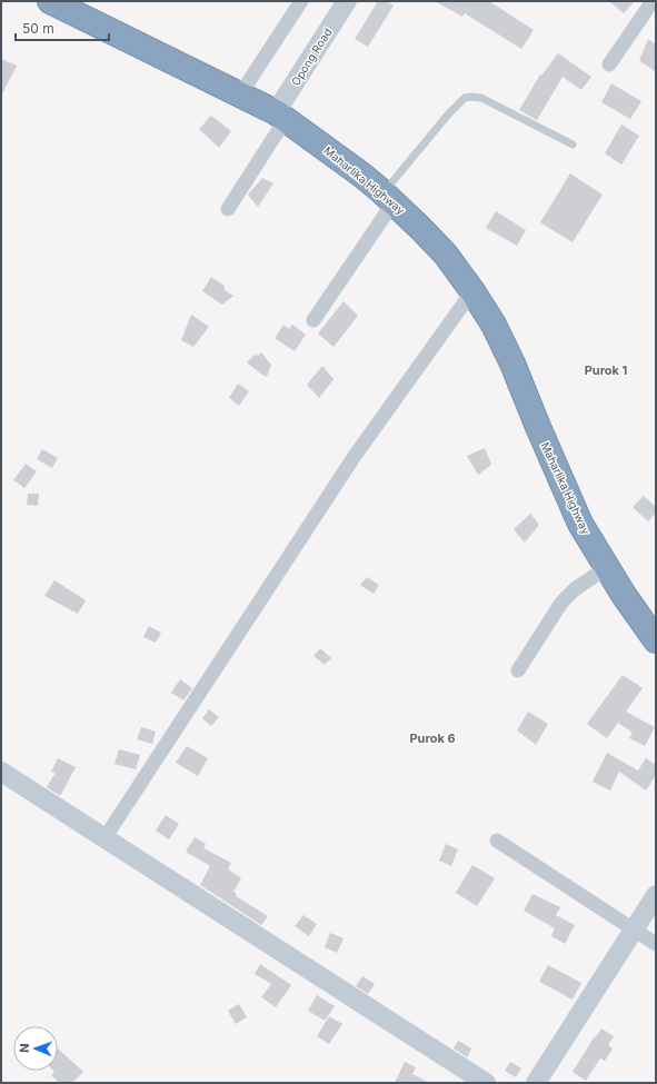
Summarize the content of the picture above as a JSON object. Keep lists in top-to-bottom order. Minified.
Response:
{"streets":{"highway":["Maharlika Highway"],"street":["Opong Road"]},"crossings":[["Opong Road","Maharlika Highway"]],"districts":["Purok 1","Purok 6"],"scale_bar":"50 m","north":"left"}
